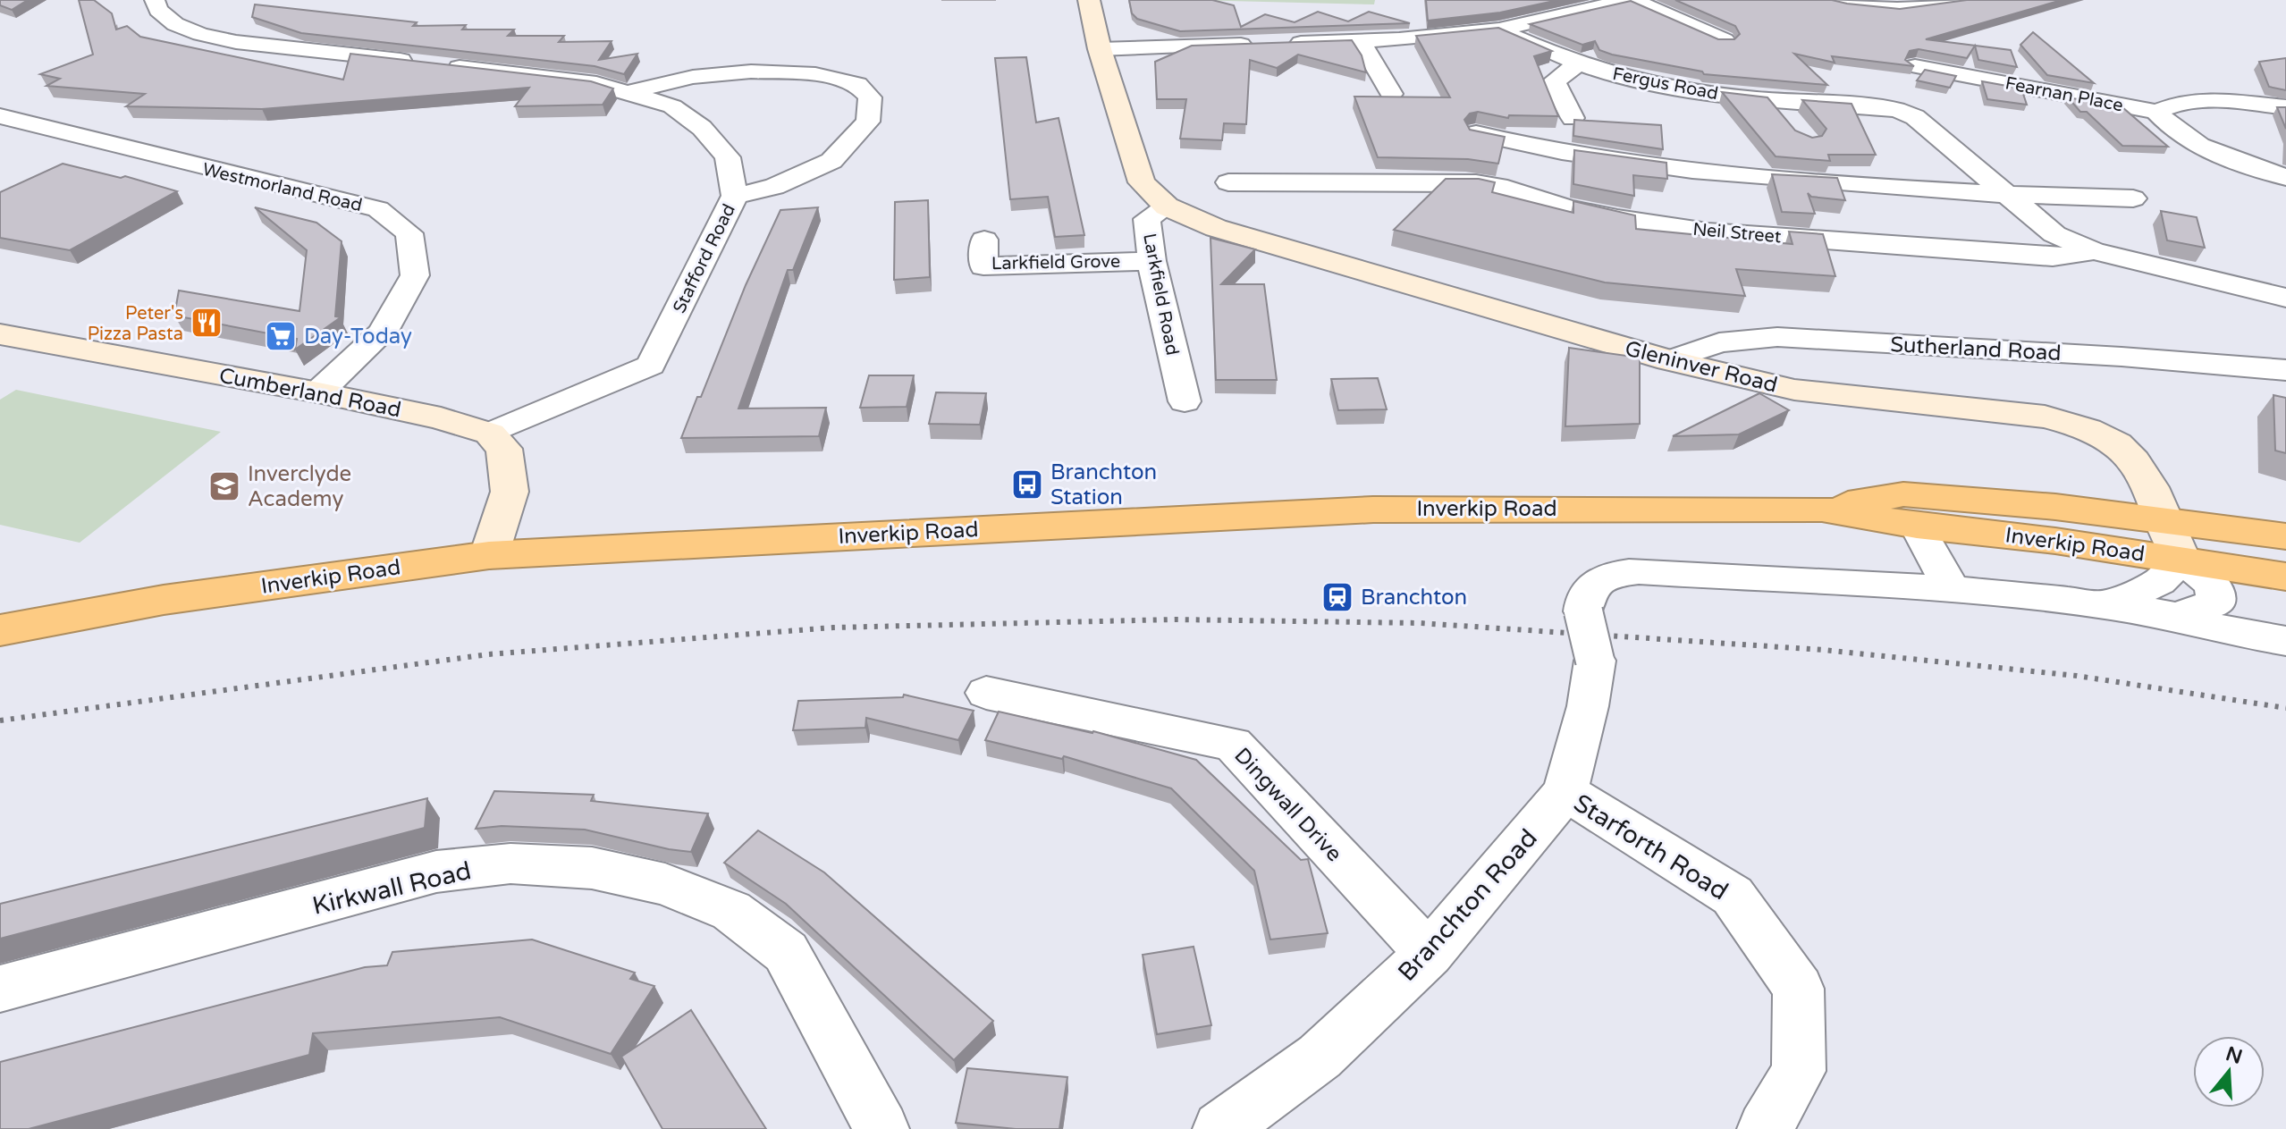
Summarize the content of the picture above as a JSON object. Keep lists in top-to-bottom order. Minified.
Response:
{"streets":{"highway":["Inverkip Road"],"street":["Fergus Road","Fearnan Place","Westmorland Road","Neil Street","Stafford Road","Larkfield Grove","Larkfield Road","Sutherland Road","Gleninver Road","Cumberland Road","Dingwall Drive","Starforth Road","Kirkwall Road","Branchton Road"]},"crossings":[["Fergus Road","Neil Street"],["Westmorland Road","Cumberland Road"],["Stafford Road","Cumberland Road"],["Larkfield Grove","Larkfield Road"],["Larkfield Road","Gleninver Road"],["Sutherland Road","Gleninver Road"],["Gleninver Road","Inverkip Road"],["Dingwall Drive","Branchton Road"],["Starforth Road","Branchton Road"]],"places":{"restaurant":["Peter's Pizza Pasta"],"supermarket":["Day-Today"],"bus stop":["Branchton Station"],"school or university":["Inverclyde Academy"],"station":["Branchton"]},"north":"top"}
